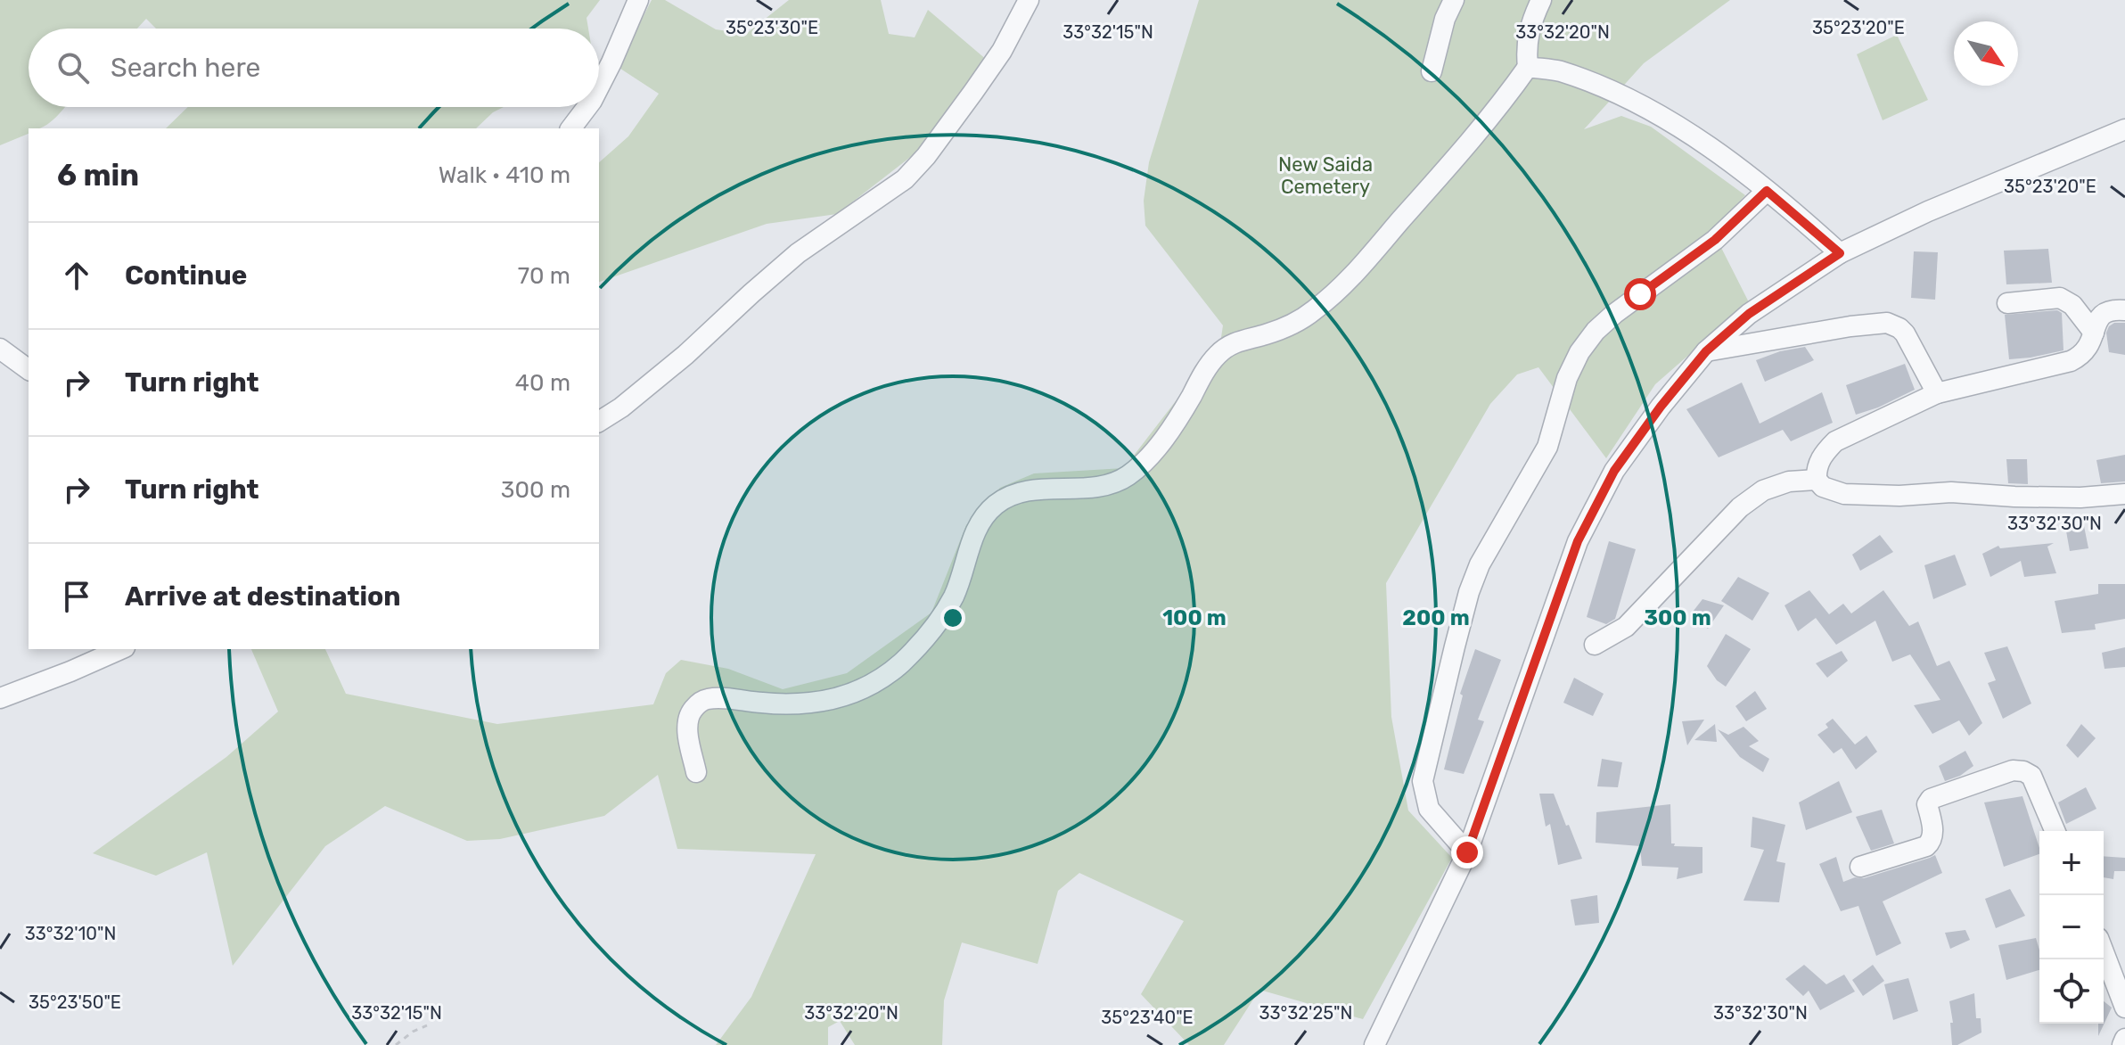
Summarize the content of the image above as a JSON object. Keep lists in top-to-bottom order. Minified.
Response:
{"parks":["New Saida Cemetery"],"north":"bottom right","page":{"search":"Search here","heading":["6 min","Walk · 410 m"],"list":[["Continue","70 m"],["Turn right","40 m"],["Turn right","300 m"],"Arrive at destination"],"map_buttons":["+","−"]},"coordinates":["35°23'30\"E","35°23'20\"E","33°32'15\"N","33°32'20\"N","33°32'30\"N","33°32'10\"N","35°23'50\"E","33°32'25\"N","35°23'40\"E"],"rings":["100 m","200 m","300 m"]}
